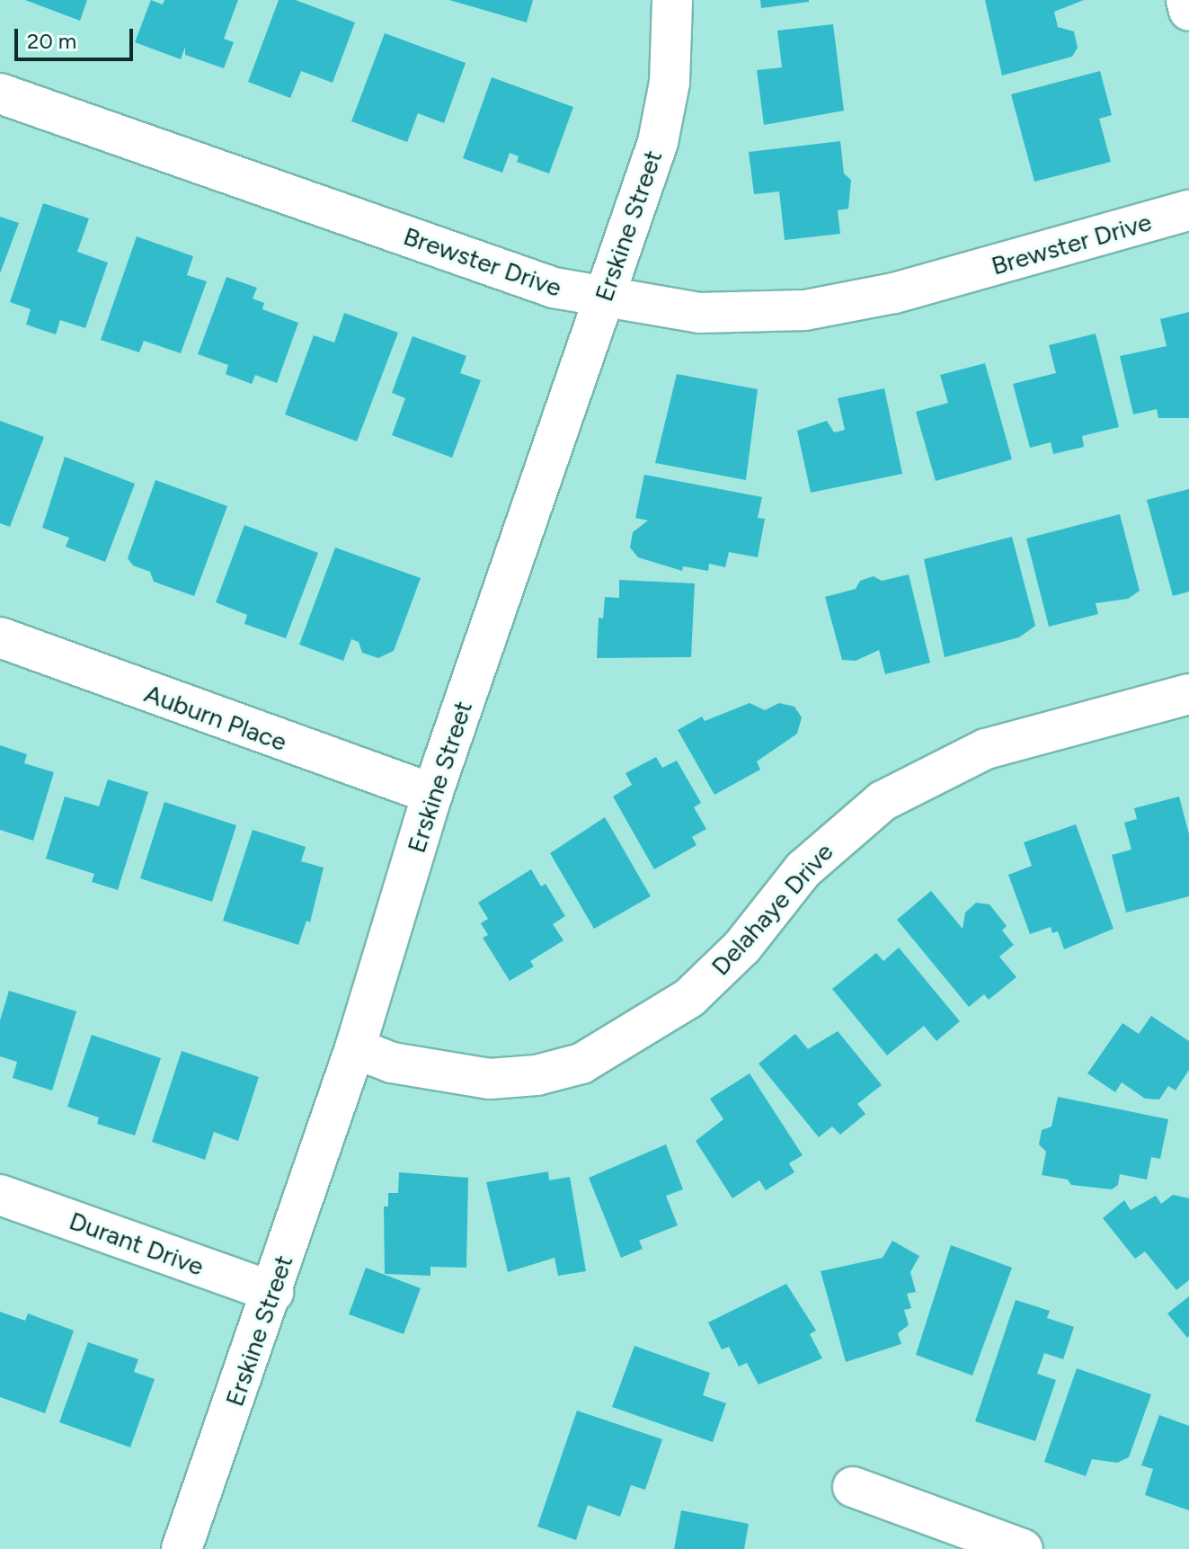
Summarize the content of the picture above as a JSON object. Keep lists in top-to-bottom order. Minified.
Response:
{"streets":{"street":["Erskine Street","Brewster Drive","Auburn Place","Delahaye Drive","Durant Drive"]},"crossings":[["Erskine Street","Brewster Drive"],["Erskine Street","Auburn Place"],["Erskine Street","Delahaye Drive"],["Erskine Street","Durant Drive"]],"scale_bar":"20 m"}
